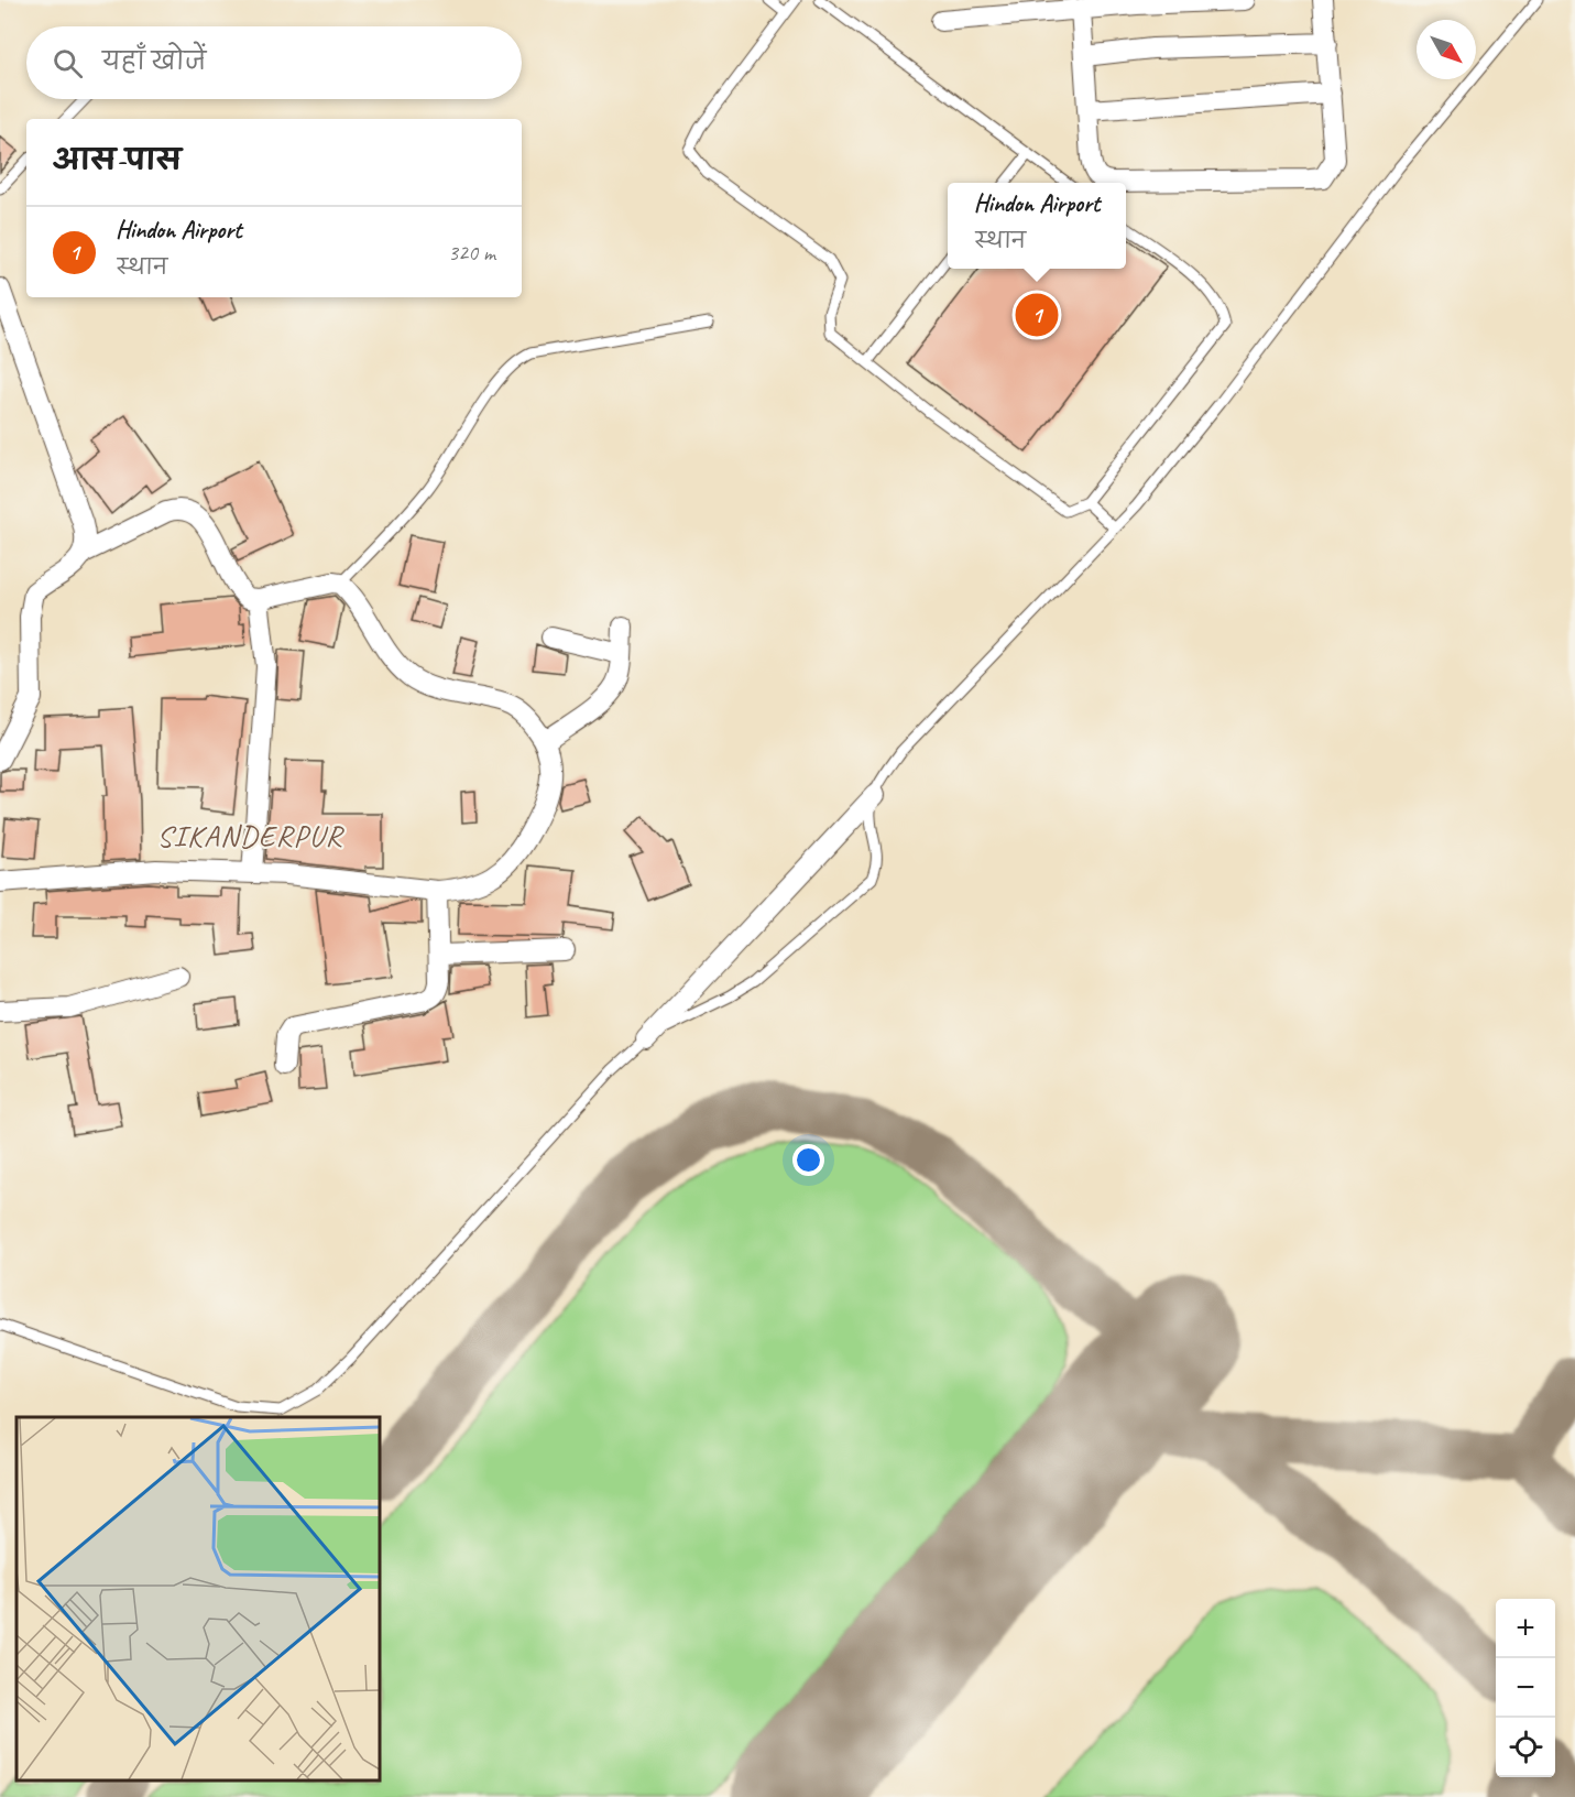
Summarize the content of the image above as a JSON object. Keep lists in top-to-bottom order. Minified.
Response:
{"districts":["SIKANDERPUR"],"north":"bottom right","page":{"search":"यहाँ खोजें","heading":"आस-पास","popup":["Hindon Airport","स्थान"],"list":[{"mark":"1","name":"Hindon Airport","note":"स्थान","value":"320 m"}],"pins":"1","map_buttons":["+","−"]}}
